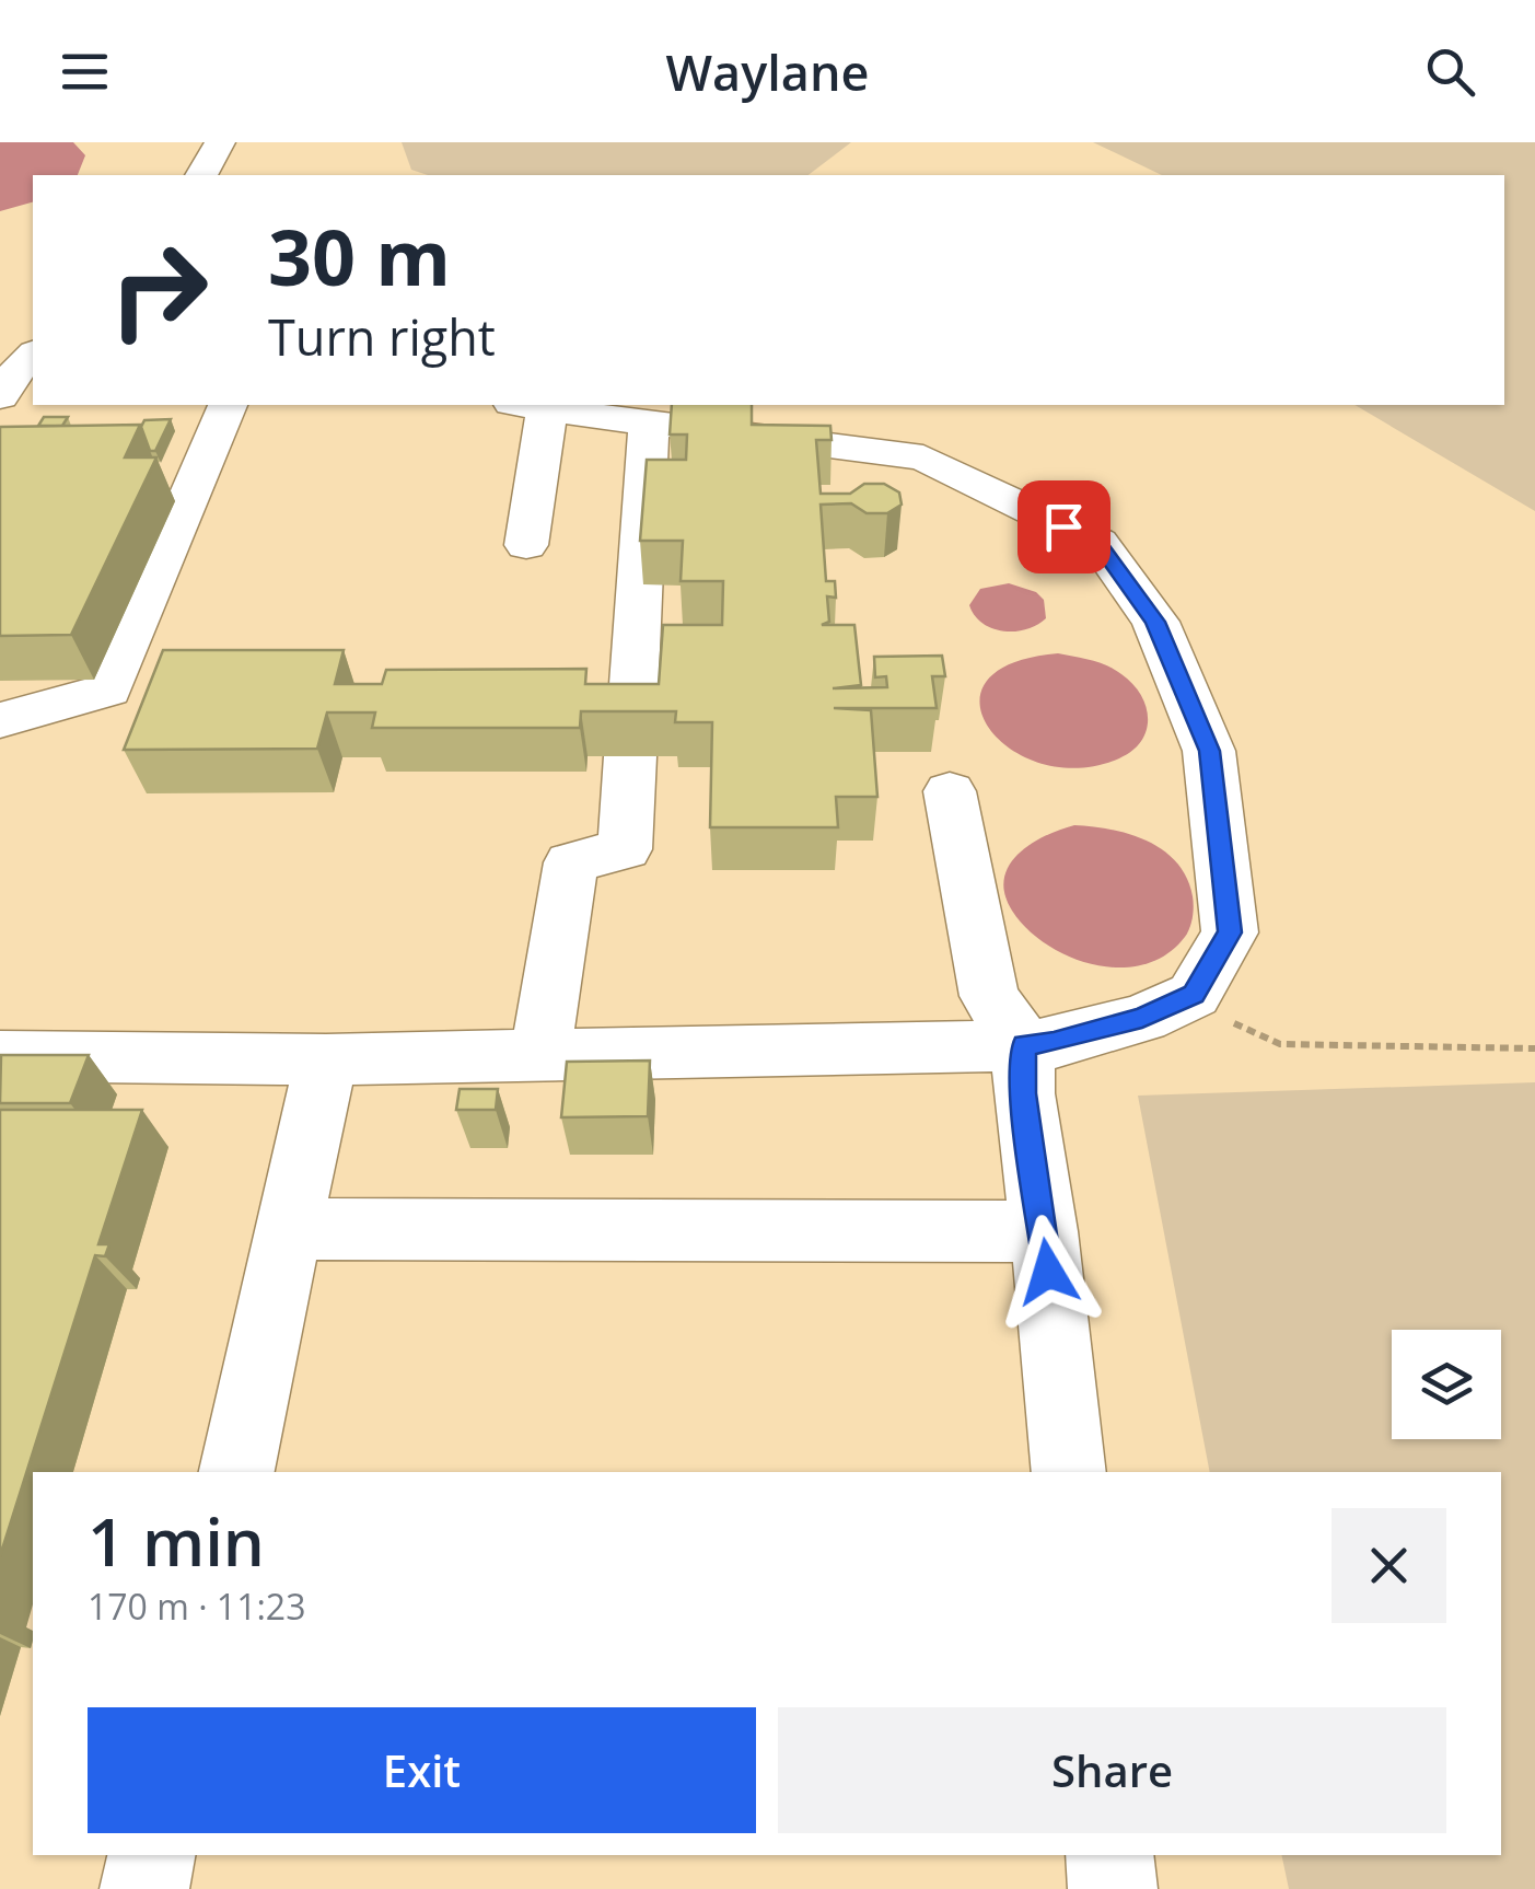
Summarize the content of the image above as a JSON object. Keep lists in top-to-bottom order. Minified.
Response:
{"page":{"header":"Waylane","turn":["30 m","Turn right"],"heading":["1 min","170 m · 11:23"],"buttons":["Exit","Share"]}}
